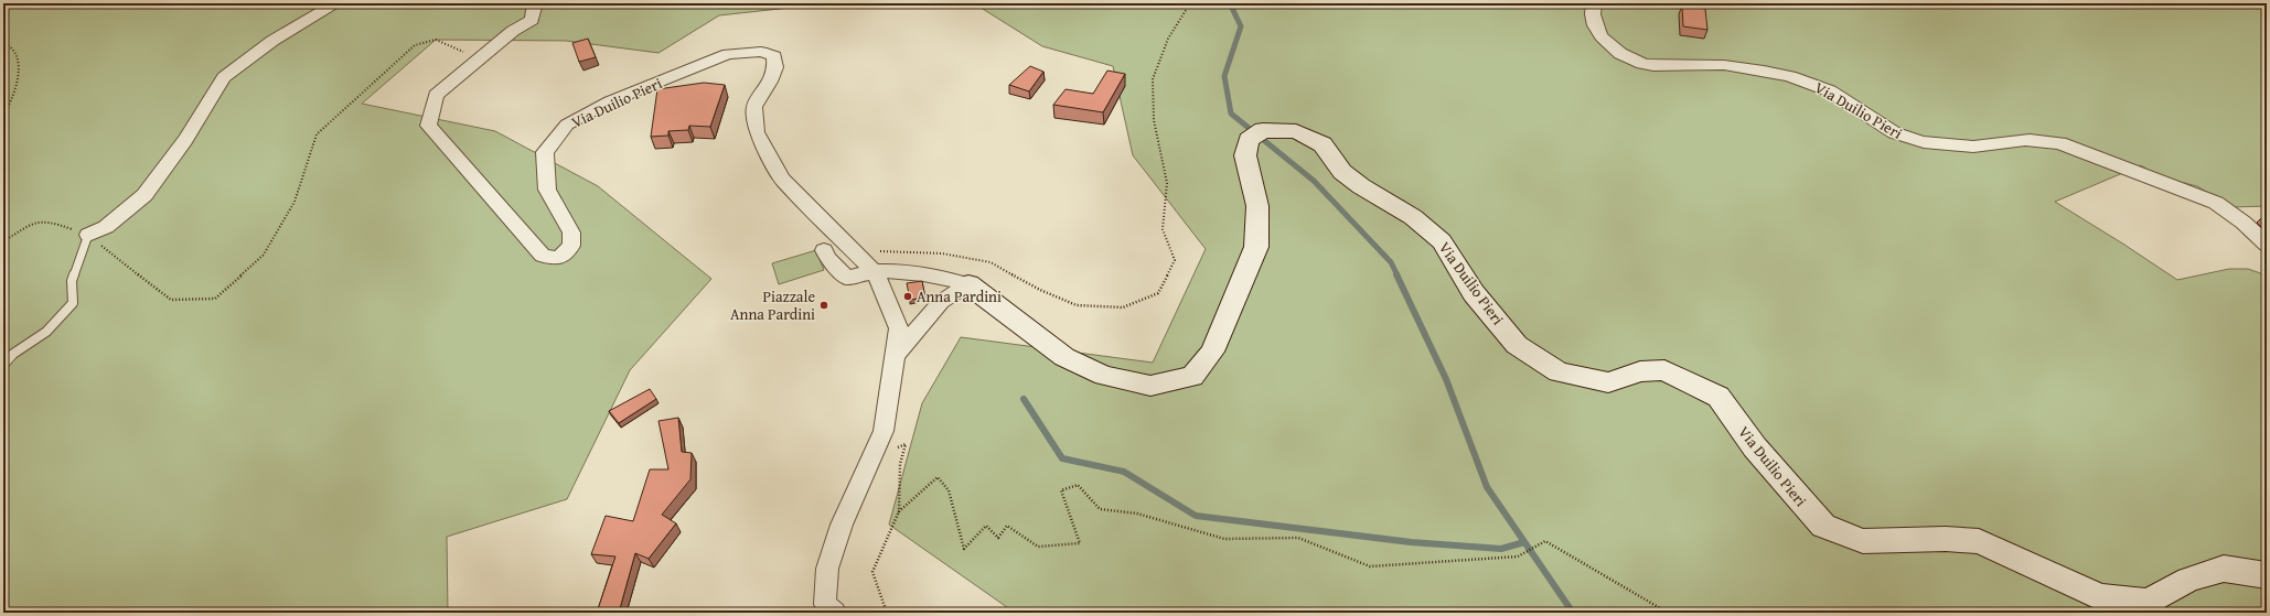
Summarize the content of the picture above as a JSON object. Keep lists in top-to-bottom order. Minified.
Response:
{"streets":{"street":["Via Duilio Pieri"]},"places":["Anna Pardini","Piazzale Anna Pardini"]}
